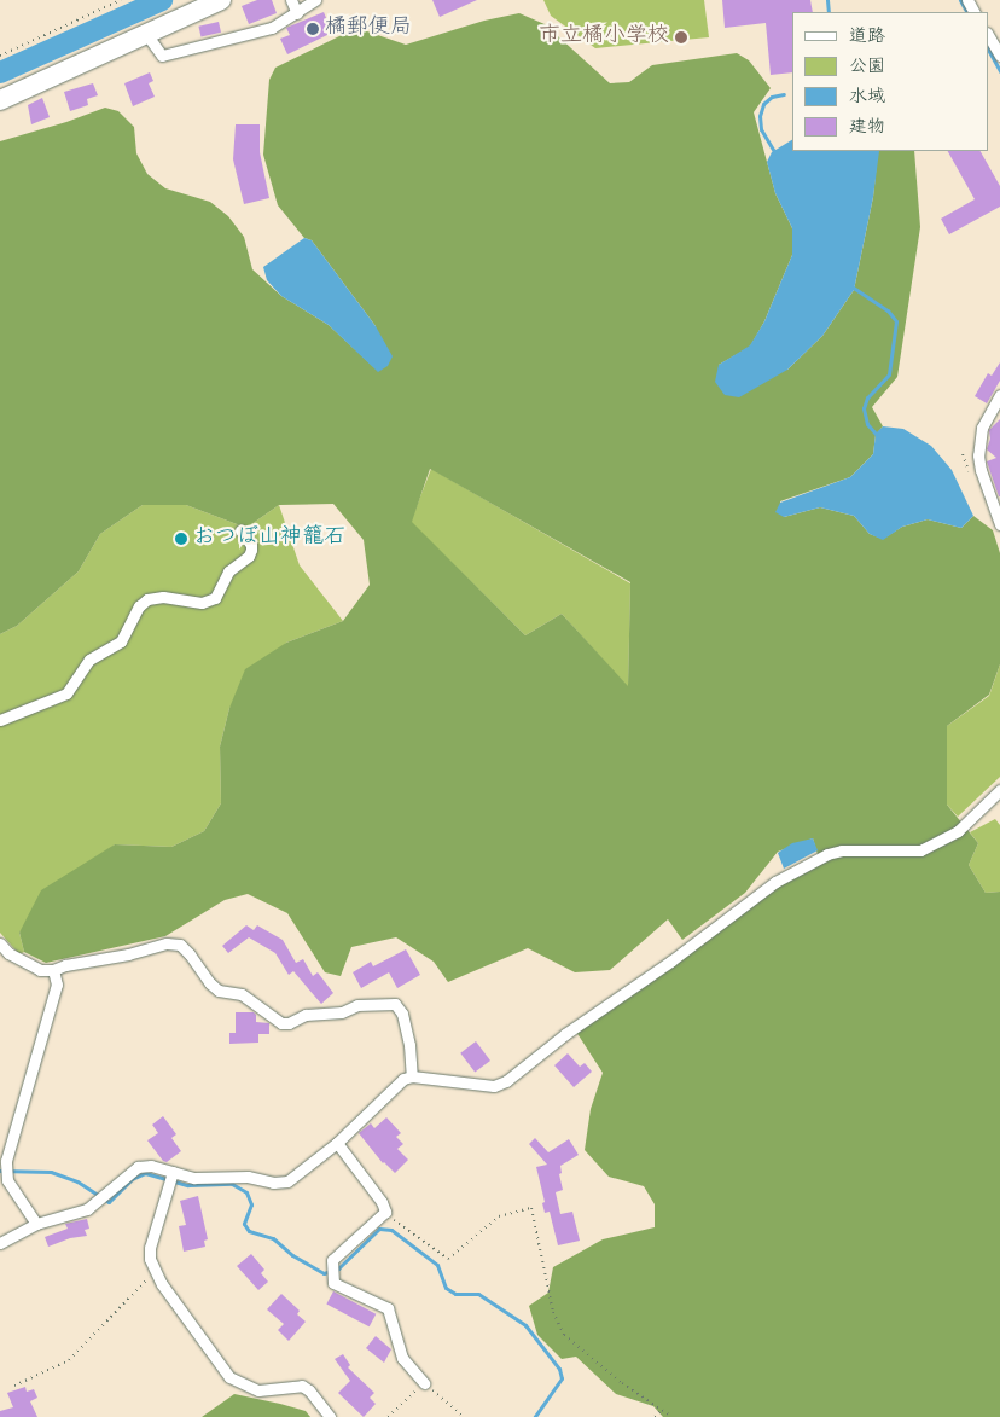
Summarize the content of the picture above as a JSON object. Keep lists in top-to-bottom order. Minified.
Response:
{"places":["橘郵便局","市立橘小学校","おつぼ山神籠石"],"legend":["道路","公園","水域","建物"]}
